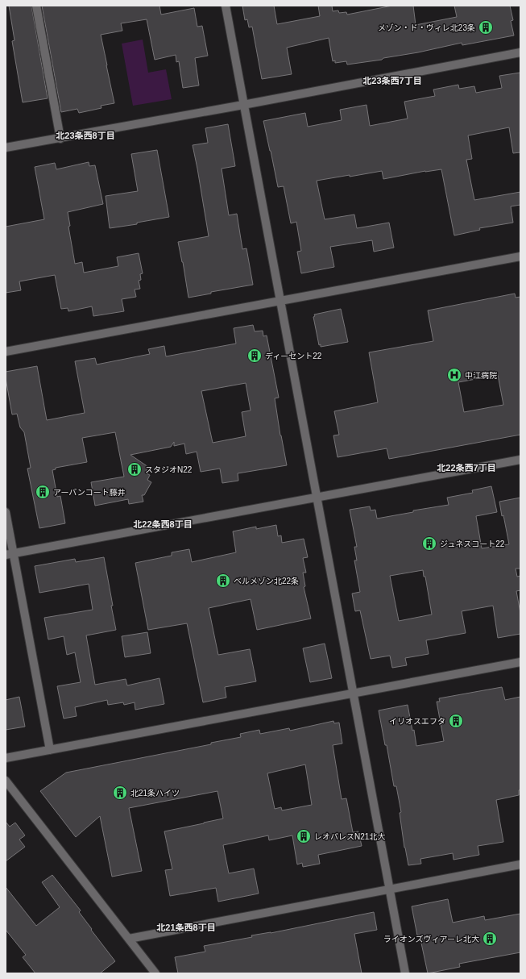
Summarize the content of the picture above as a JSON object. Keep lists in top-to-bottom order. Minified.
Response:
{"districts":["北23条西7丁目","北23条西8丁目","北22条西7丁目","北22条西8丁目","北21条西8丁目"],"places":{"building":["メゾン・ド・ヴィレ北23条","ディーセント22","スタジオN22","アーバンコート藤井","ジュネスコート22","ベルメゾン北22条","イリオスエフタ","北21条ハイツ","レオパレスN21北大","ライオンズヴィアーレ北大"],"hospital":["中江病院"]}}
